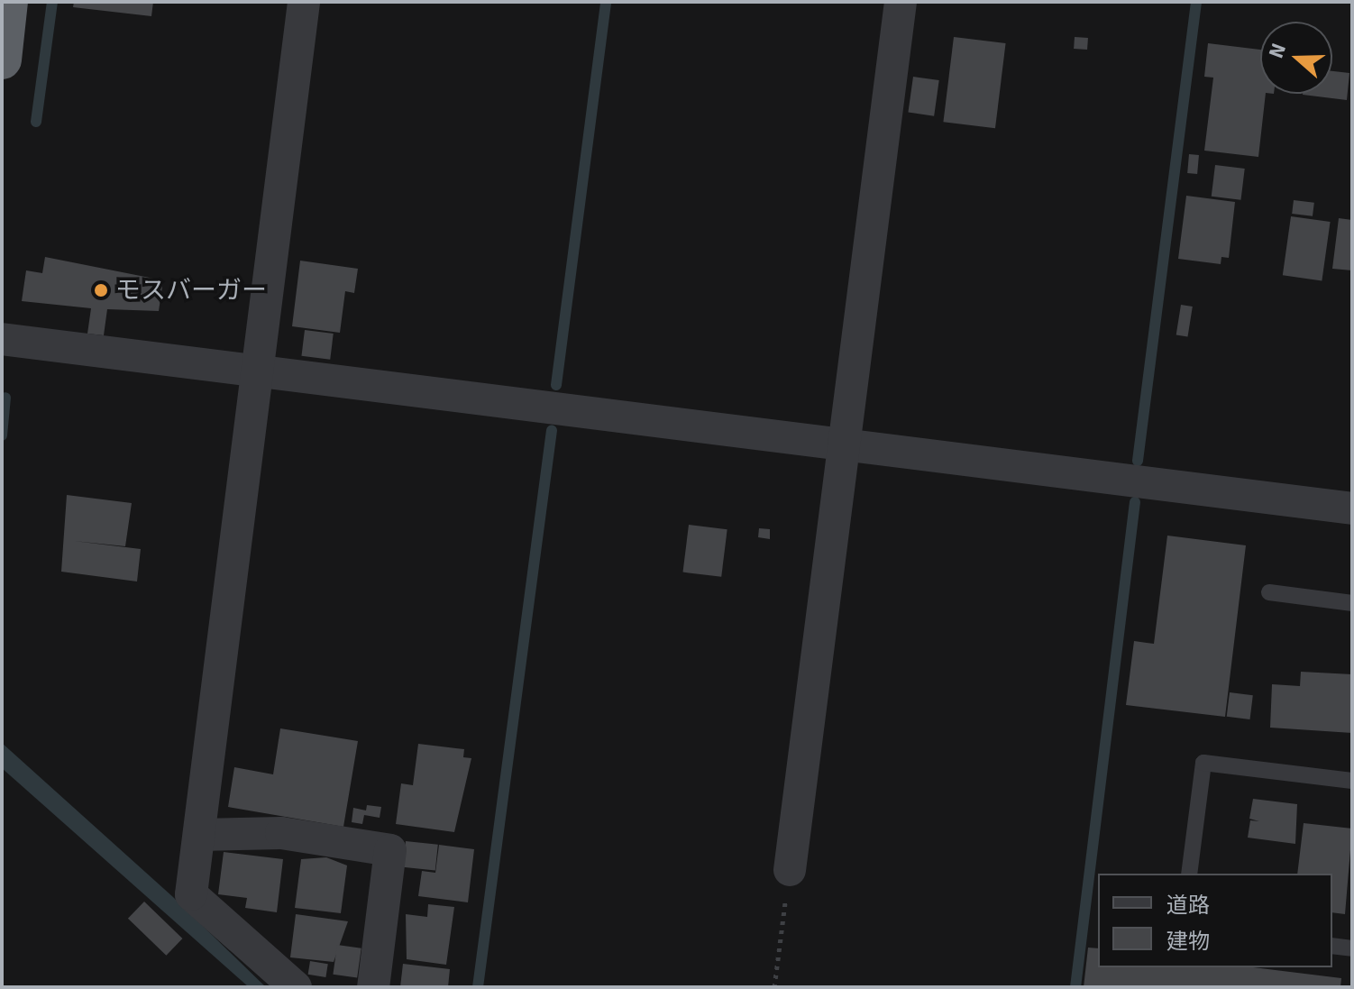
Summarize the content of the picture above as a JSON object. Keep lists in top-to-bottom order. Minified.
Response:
{"places":["モスバーガー"],"legend":["道路","建物"],"north":"left"}
